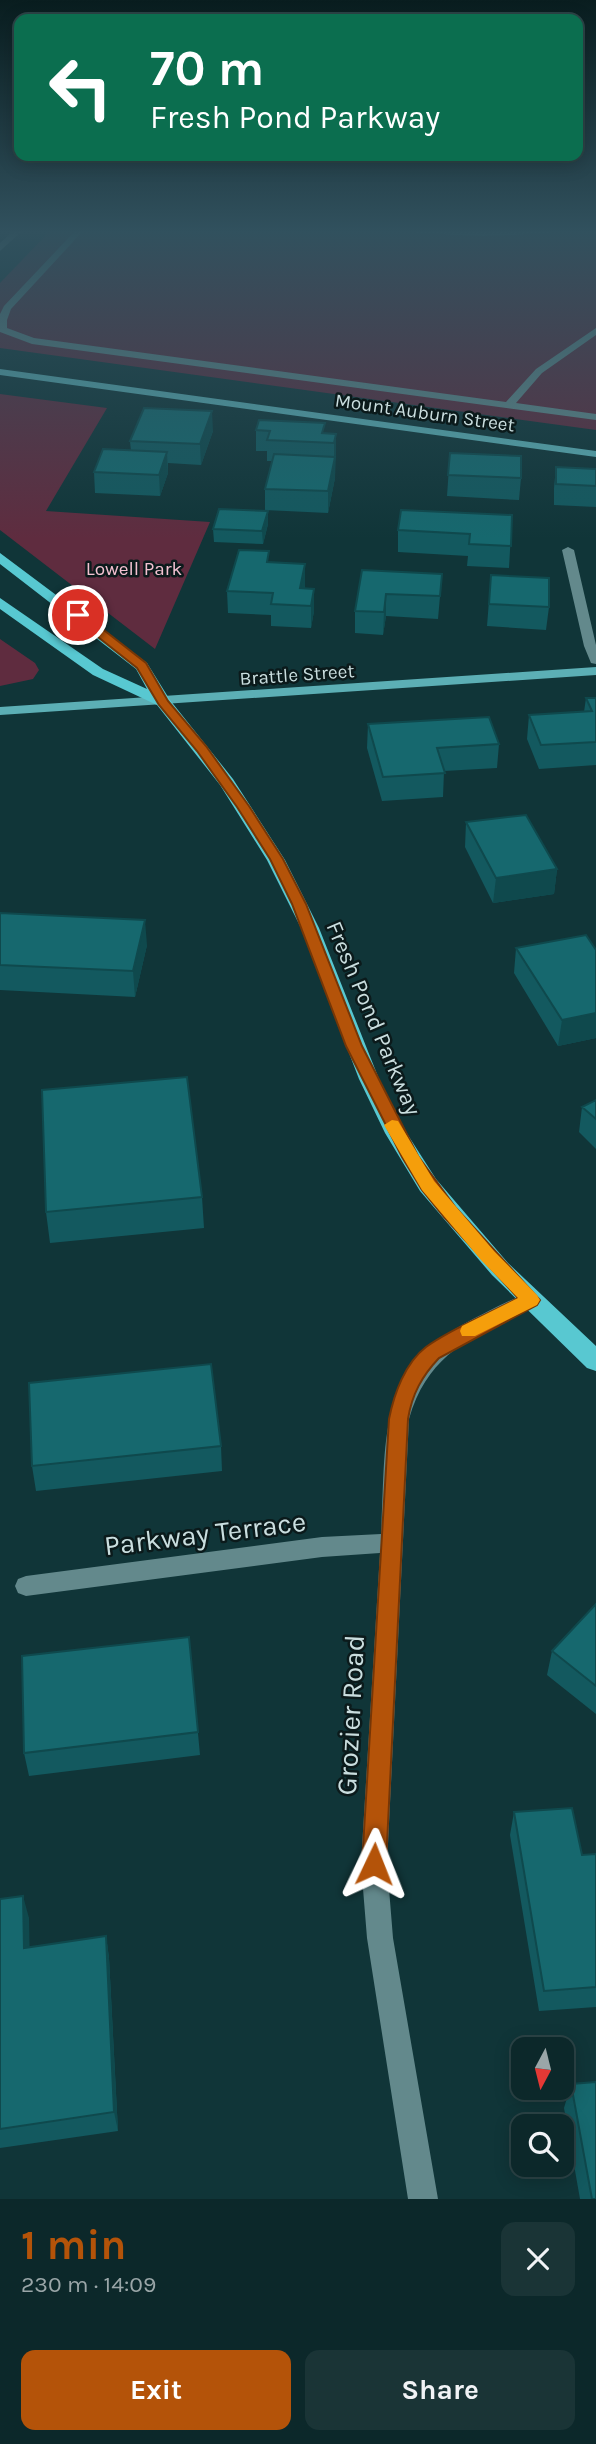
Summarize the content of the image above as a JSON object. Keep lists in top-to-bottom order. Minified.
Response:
{"streets":{"highway":["Fresh Pond Parkway"],"main road":["Mount Auburn Street","Brattle Street"],"street":["Parkway Terrace","Grozier Road"]},"crossings":[["Brattle Street","Fresh Pond Parkway"],["Fresh Pond Parkway","Grozier Road"],["Parkway Terrace","Grozier Road"]],"parks":["Lowell Park"],"north":"bottom","page":{"turn":["70 m","Fresh Pond Parkway"],"heading":["1 min","230 m · 14:09"],"buttons":["Exit","Share"]}}
